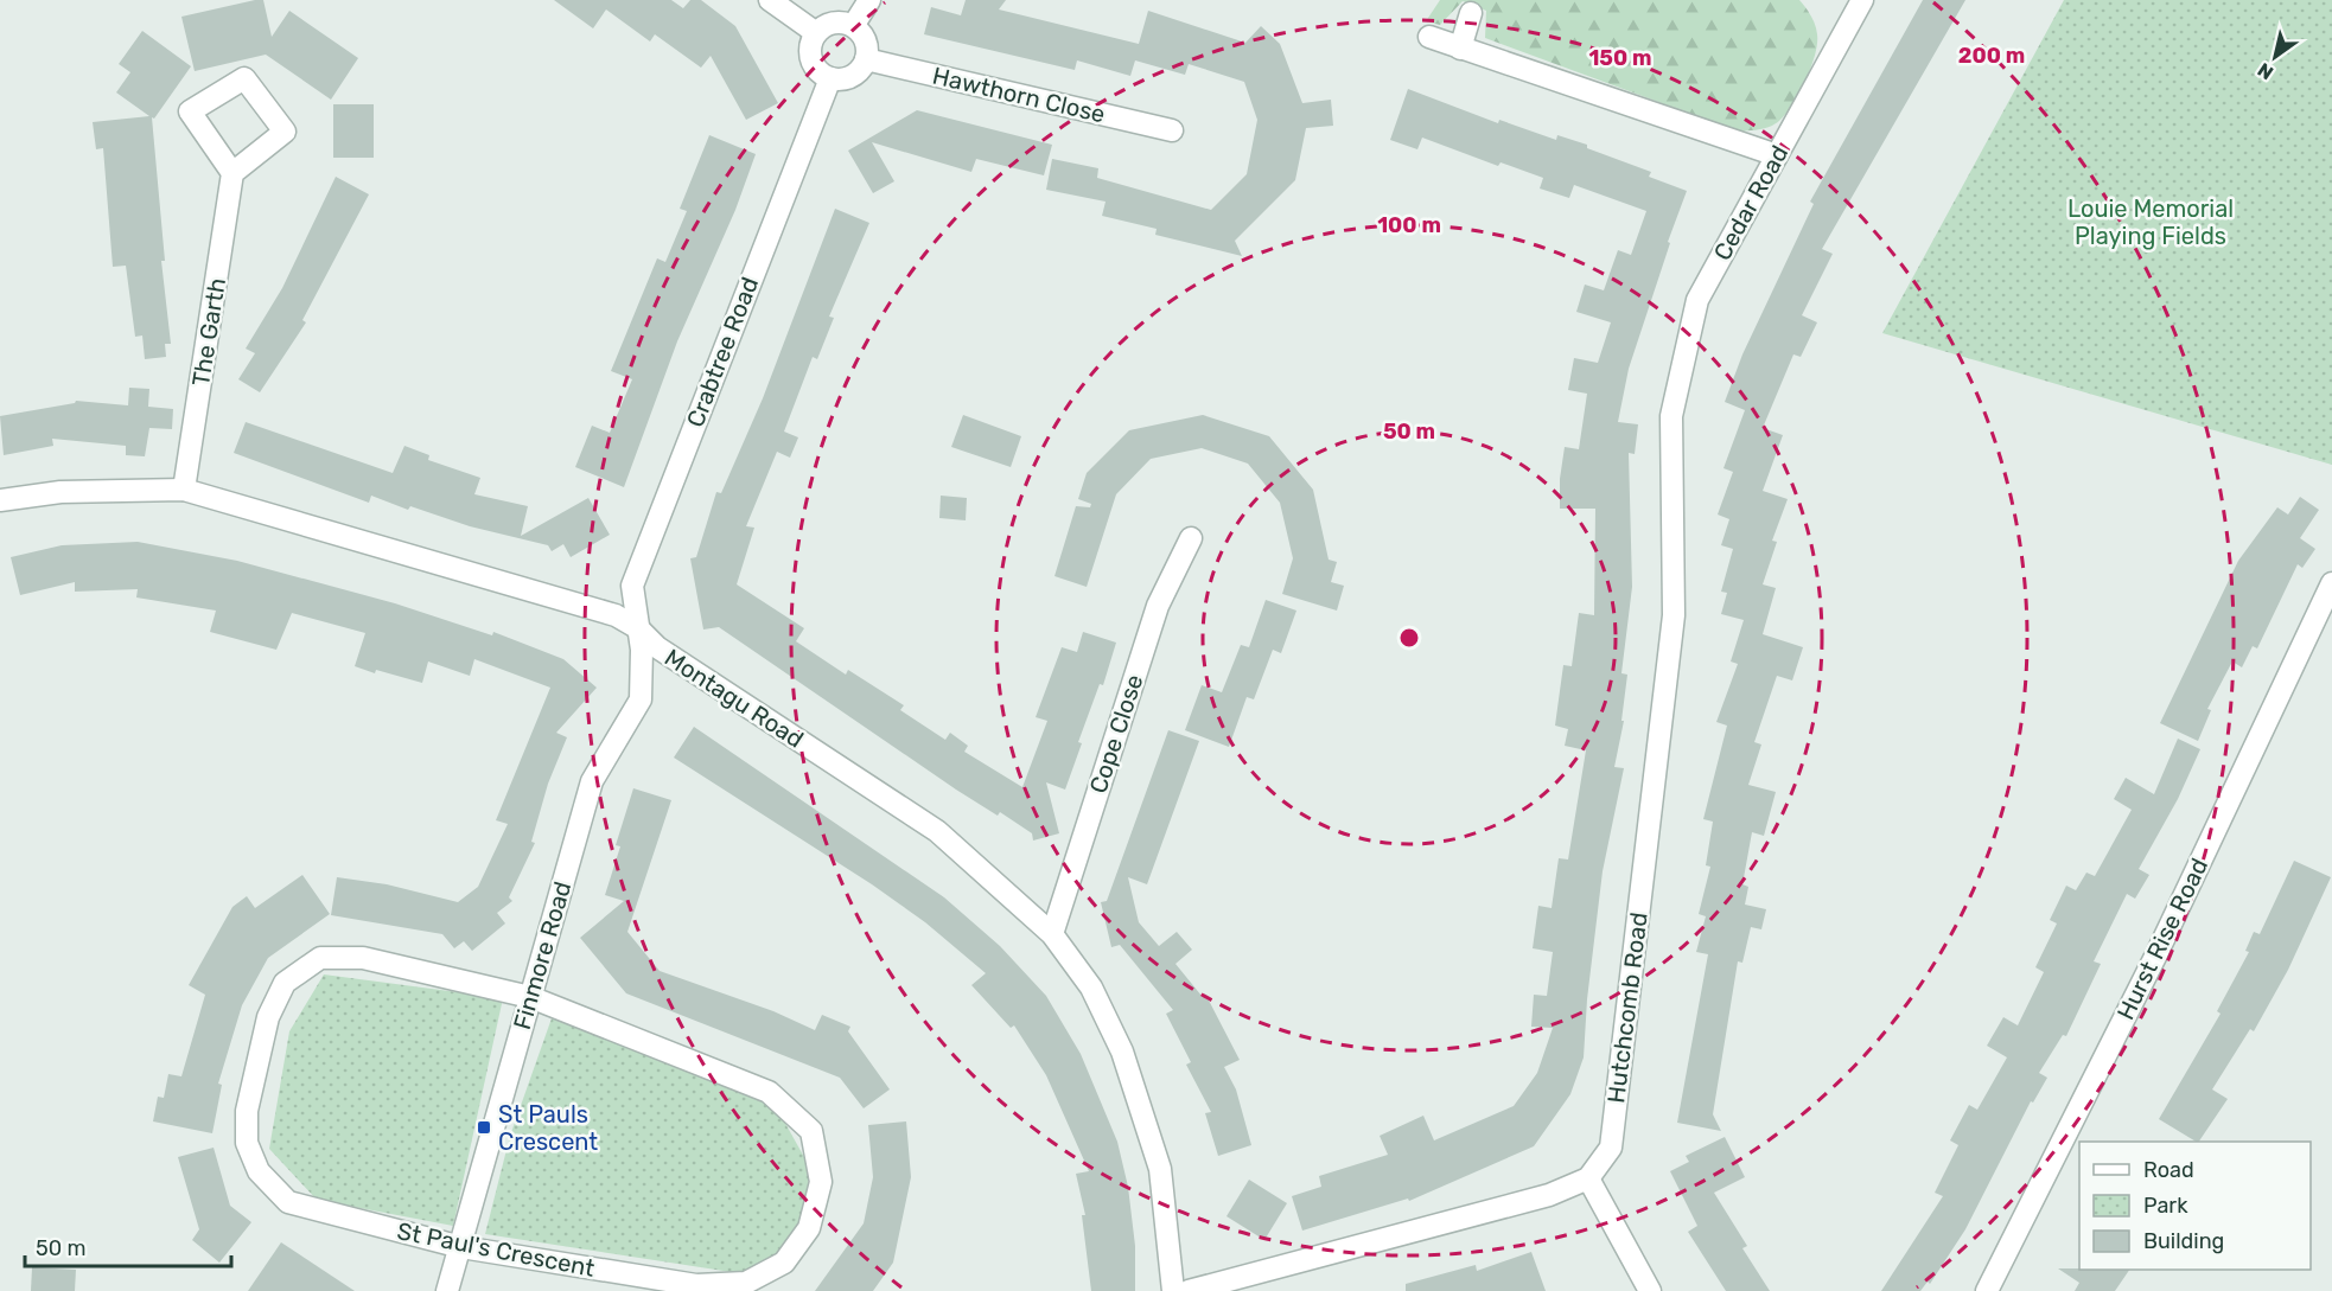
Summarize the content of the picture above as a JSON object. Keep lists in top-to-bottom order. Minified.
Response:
{"streets":{"street":["Hawthorn Close","Cedar Road","The Garth","Crabtree Road","Montagu Road","Cope Close","Hurst Rise Road","Finmore Road","Hutchcomb Road","St Paul's Crescent"]},"crossings":[["Hawthorn Close","Crabtree Road"],["Cedar Road","Hutchcomb Road"],["The Garth","Montagu Road"],["Crabtree Road","Montagu Road"],["Crabtree Road","Finmore Road"],["Montagu Road","Cope Close"],["Montagu Road","Finmore Road"],["Finmore Road","St Paul's Crescent"]],"parks":["Louie Memorial Playing Fields"],"places":{"transit":["St Pauls Crescent"]},"legend":["Road","Park","Building"],"scale_bar":"50 m","north":"bottom left","rings":["200 m","150 m","100 m","50 m"]}
